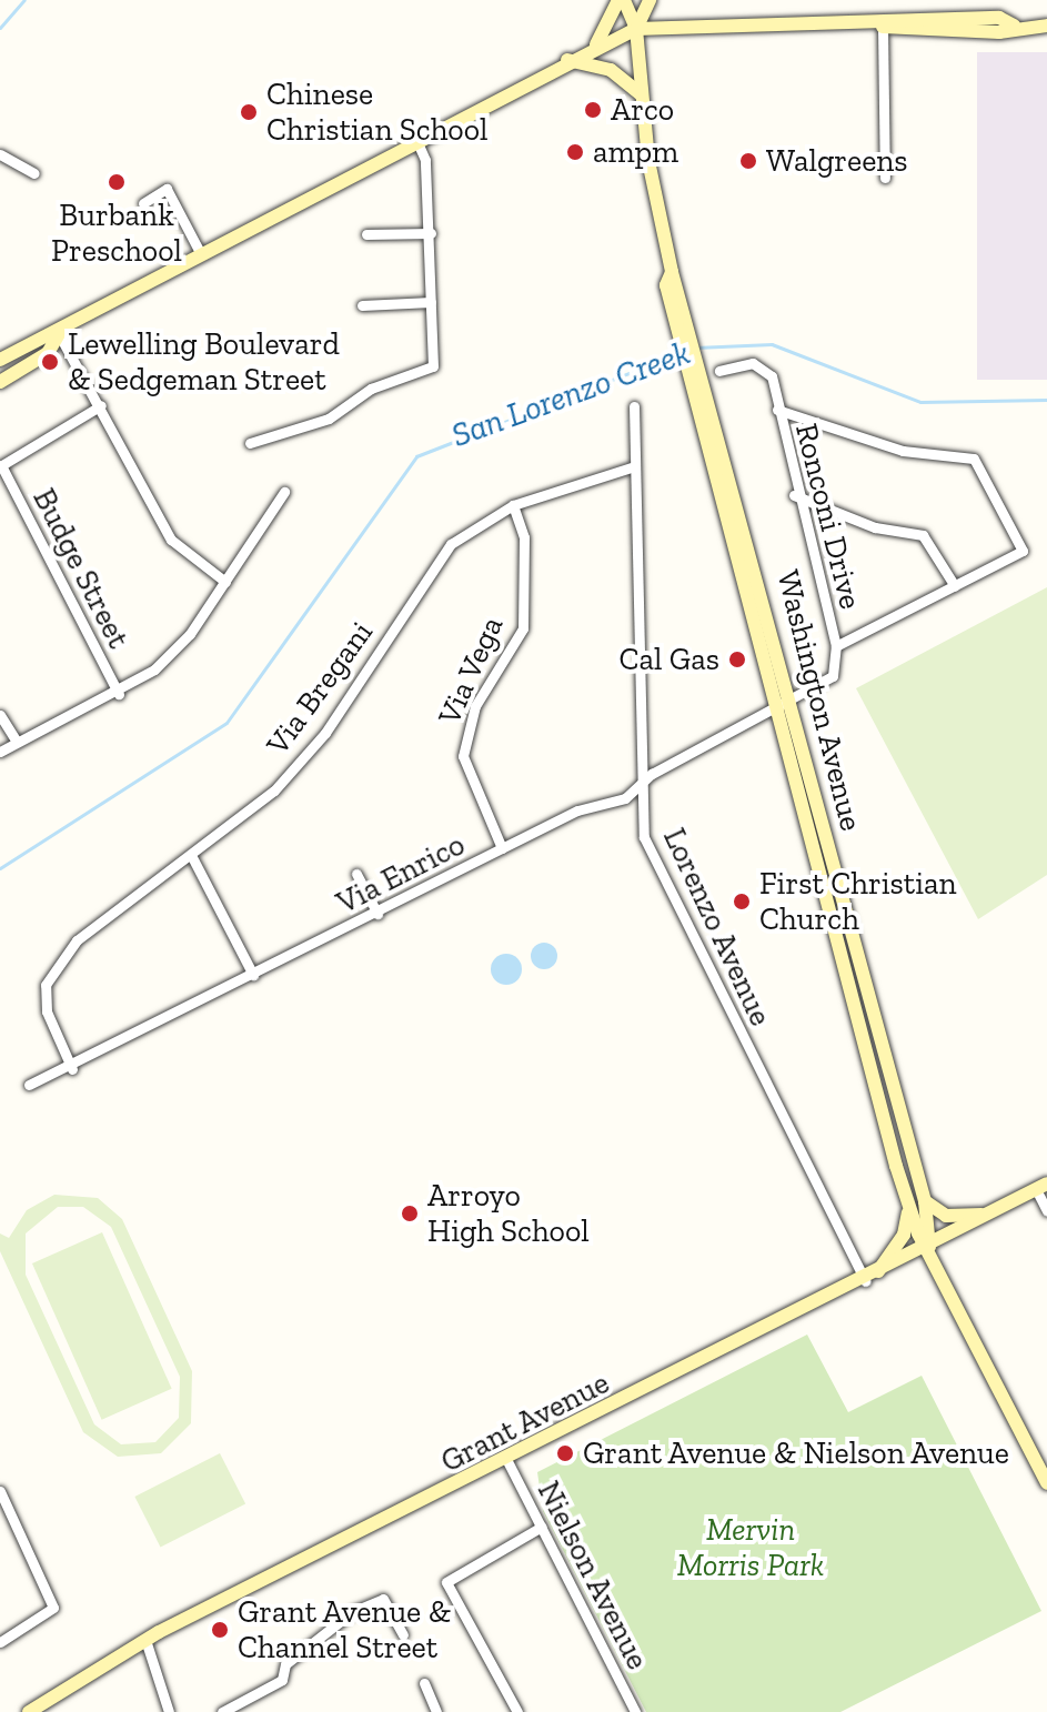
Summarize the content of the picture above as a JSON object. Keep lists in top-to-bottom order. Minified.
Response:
{"streets":{"main road":["Washington Avenue","Grant Avenue"],"street":["Ronconi Drive","Budge Street","Via Vega","Via Bregani","Via Enrico","Lorenzo Avenue","Nielson Avenue"]},"crossings":[["Ronconi Drive","Washington Avenue"],["Ronconi Drive","Via Enrico"],["Via Vega","Via Bregani"],["Via Vega","Via Enrico"],["Via Bregani","Via Enrico"],["Via Bregani","Lorenzo Avenue"],["Washington Avenue","Via Enrico"],["Washington Avenue","Grant Avenue"],["Via Enrico","Lorenzo Avenue"],["Lorenzo Avenue","Grant Avenue"],["Grant Avenue","Nielson Avenue"]],"water":["San Lorenzo Creek"],"parks":["Mervin Morris Park"],"places":["Arco","Chinese Christian School","ampm","Walgreens","Burbank Preschool","Lewelling Boulevard & Sedgeman Street","Cal Gas","First Christian Church","Arroyo High School","Grant Avenue & Nielson Avenue","Grant Avenue & Channel Street"]}
